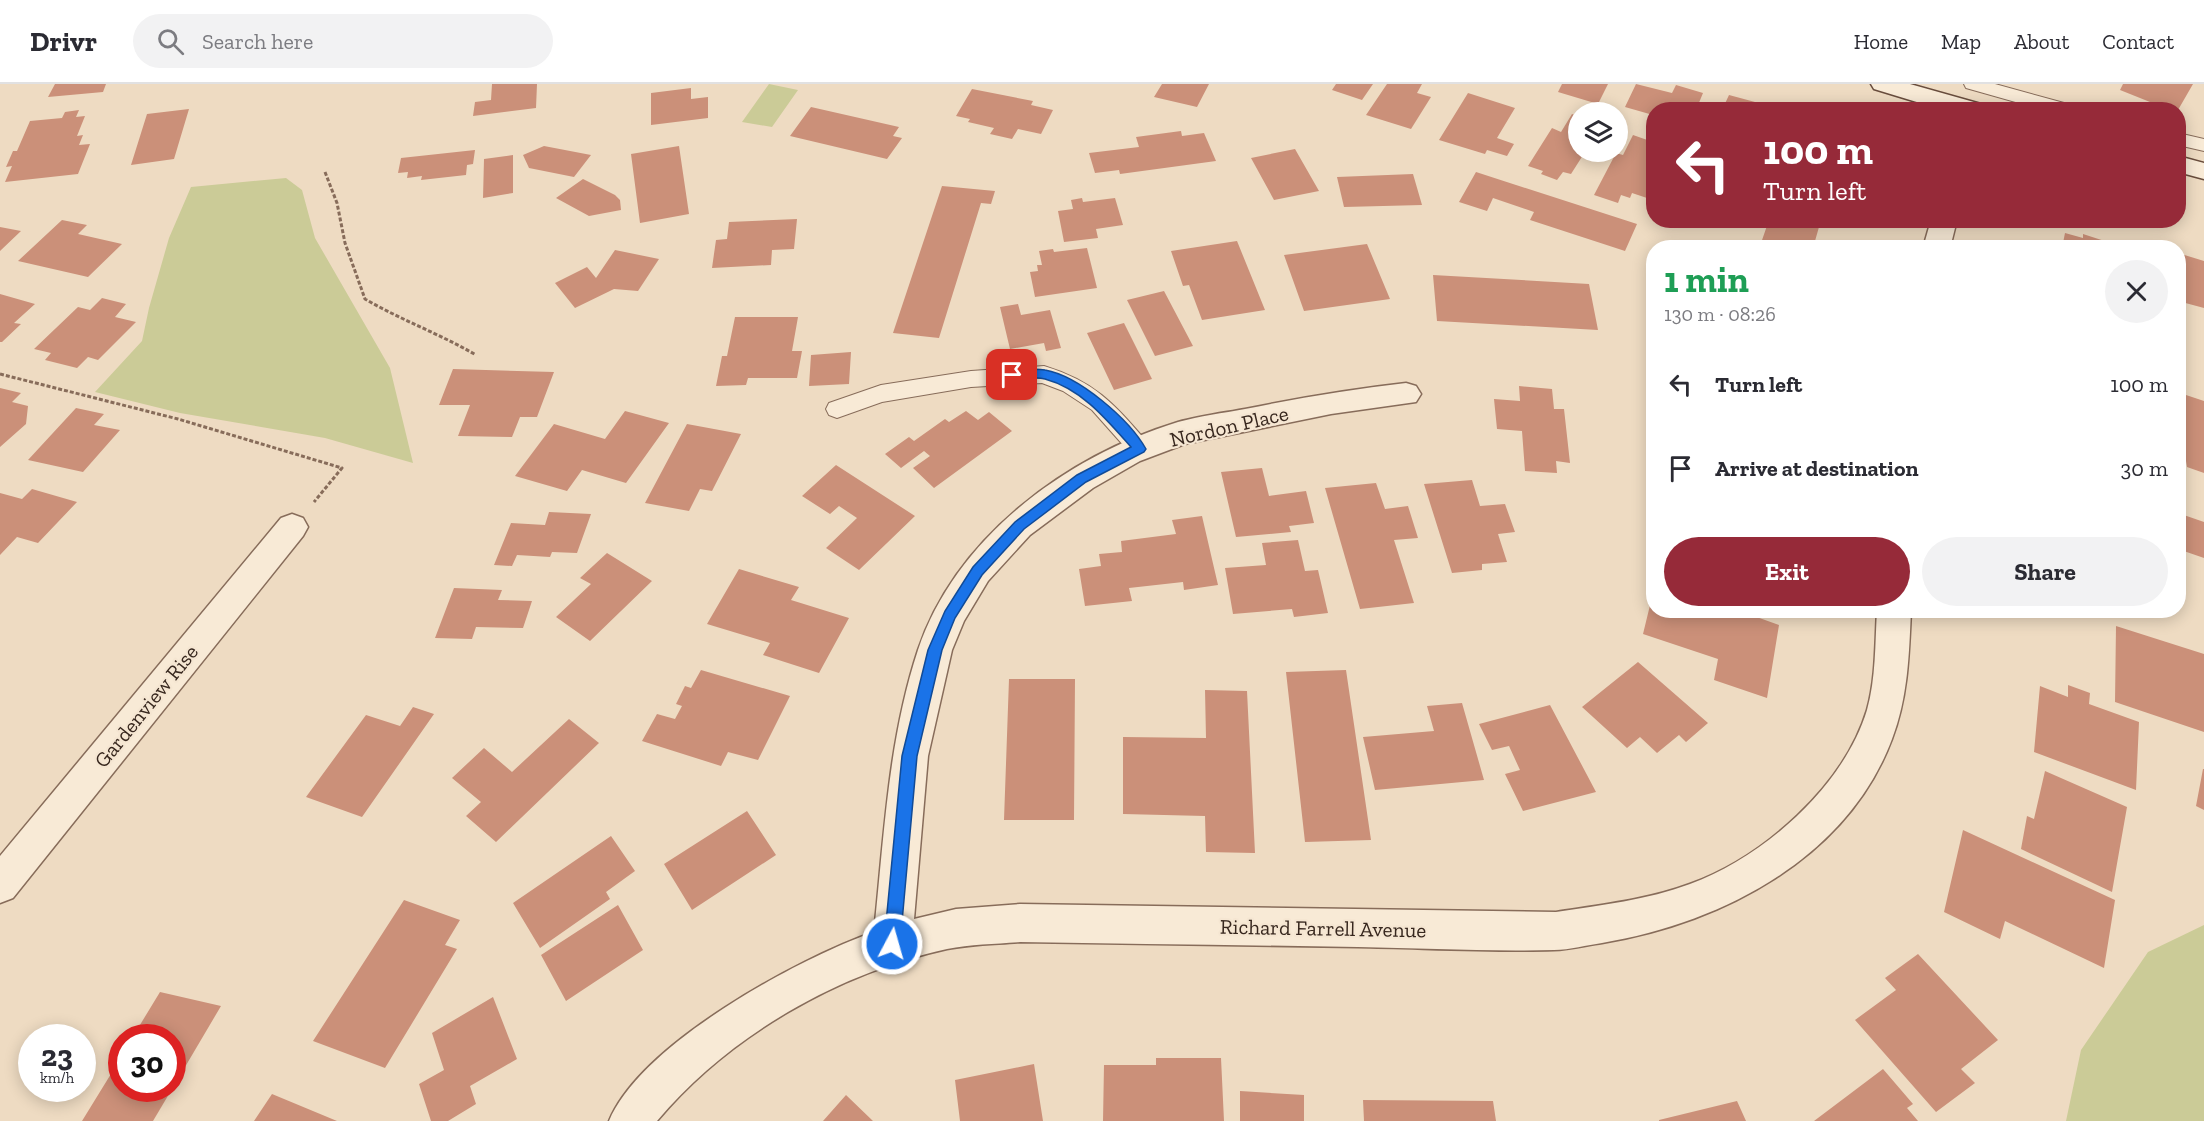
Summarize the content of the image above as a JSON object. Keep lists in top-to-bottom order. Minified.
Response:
{"streets":{"street":["Nordon Place","Gardenview Rise","Richard Farrell Avenue"]},"crossings":[["Nordon Place","Richard Farrell Avenue"]],"page":{"header":"Drivr","search":"Search here","nav":["Home","Map","About","Contact"],"turn":["100 m","Turn left"],"heading":["1 min","130 m · 08:26"],"list":[{"name":"Turn left","value":"100 m"},{"name":"Arrive at destination","value":"30 m"}],"buttons":["Exit","Share"],"speed":"23 km/h","limit":"30"}}
